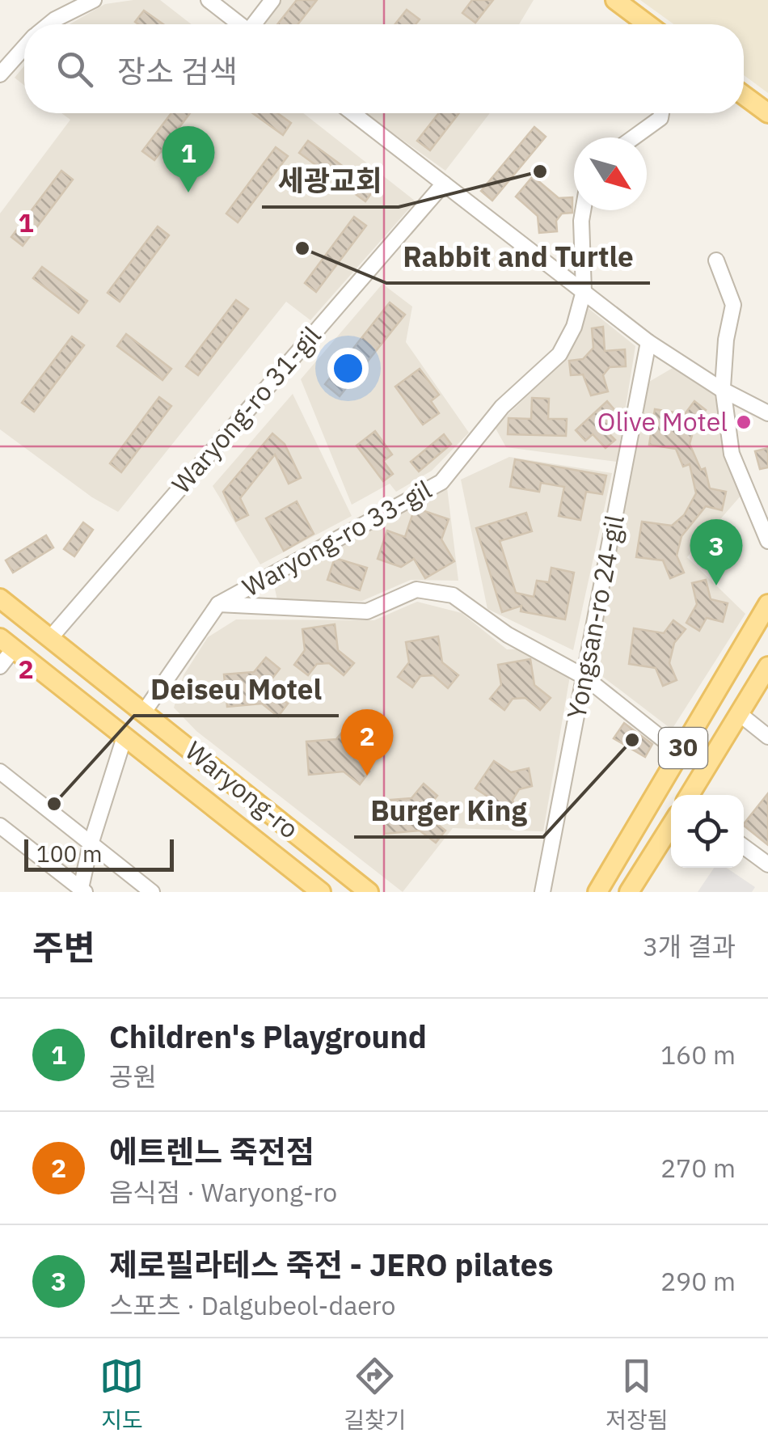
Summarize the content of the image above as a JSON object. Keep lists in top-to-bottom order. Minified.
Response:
{"streets":{"main road":["30","Waryong-ro"],"street":["Waryong-ro 31-gil","Waryong-ro 33-gil","Yongsan-ro 24-gil"]},"crossings":[["Waryong-ro 31-gil","Waryong-ro"],["Waryong-ro 33-gil","Waryong-ro"]],"places":["세광교회","Rabbit and Turtle","Olive Motel","Burger King","Deiseu Motel"],"scale_bar":"100 m","north":"bottom right","page":{"search":"장소 검색","pins":["1","3","2"],"scale":"100 m","heading":["주변","3개 결과"],"list":[{"mark":"1","name":"Children's Playground","note":"공원","value":"160 m"},{"mark":"2","name":"에트렌느 죽전점","note":"음식점 · Waryong-ro","value":"270 m"},{"mark":"3","name":"제로필라테스 죽전 - JERO pilates","note":"스포츠 · Dalgubeol-daero","value":"290 m"}],"nav":["지도","길찾기","저장됨"]},"grid":{"rows":["1","2"]}}
